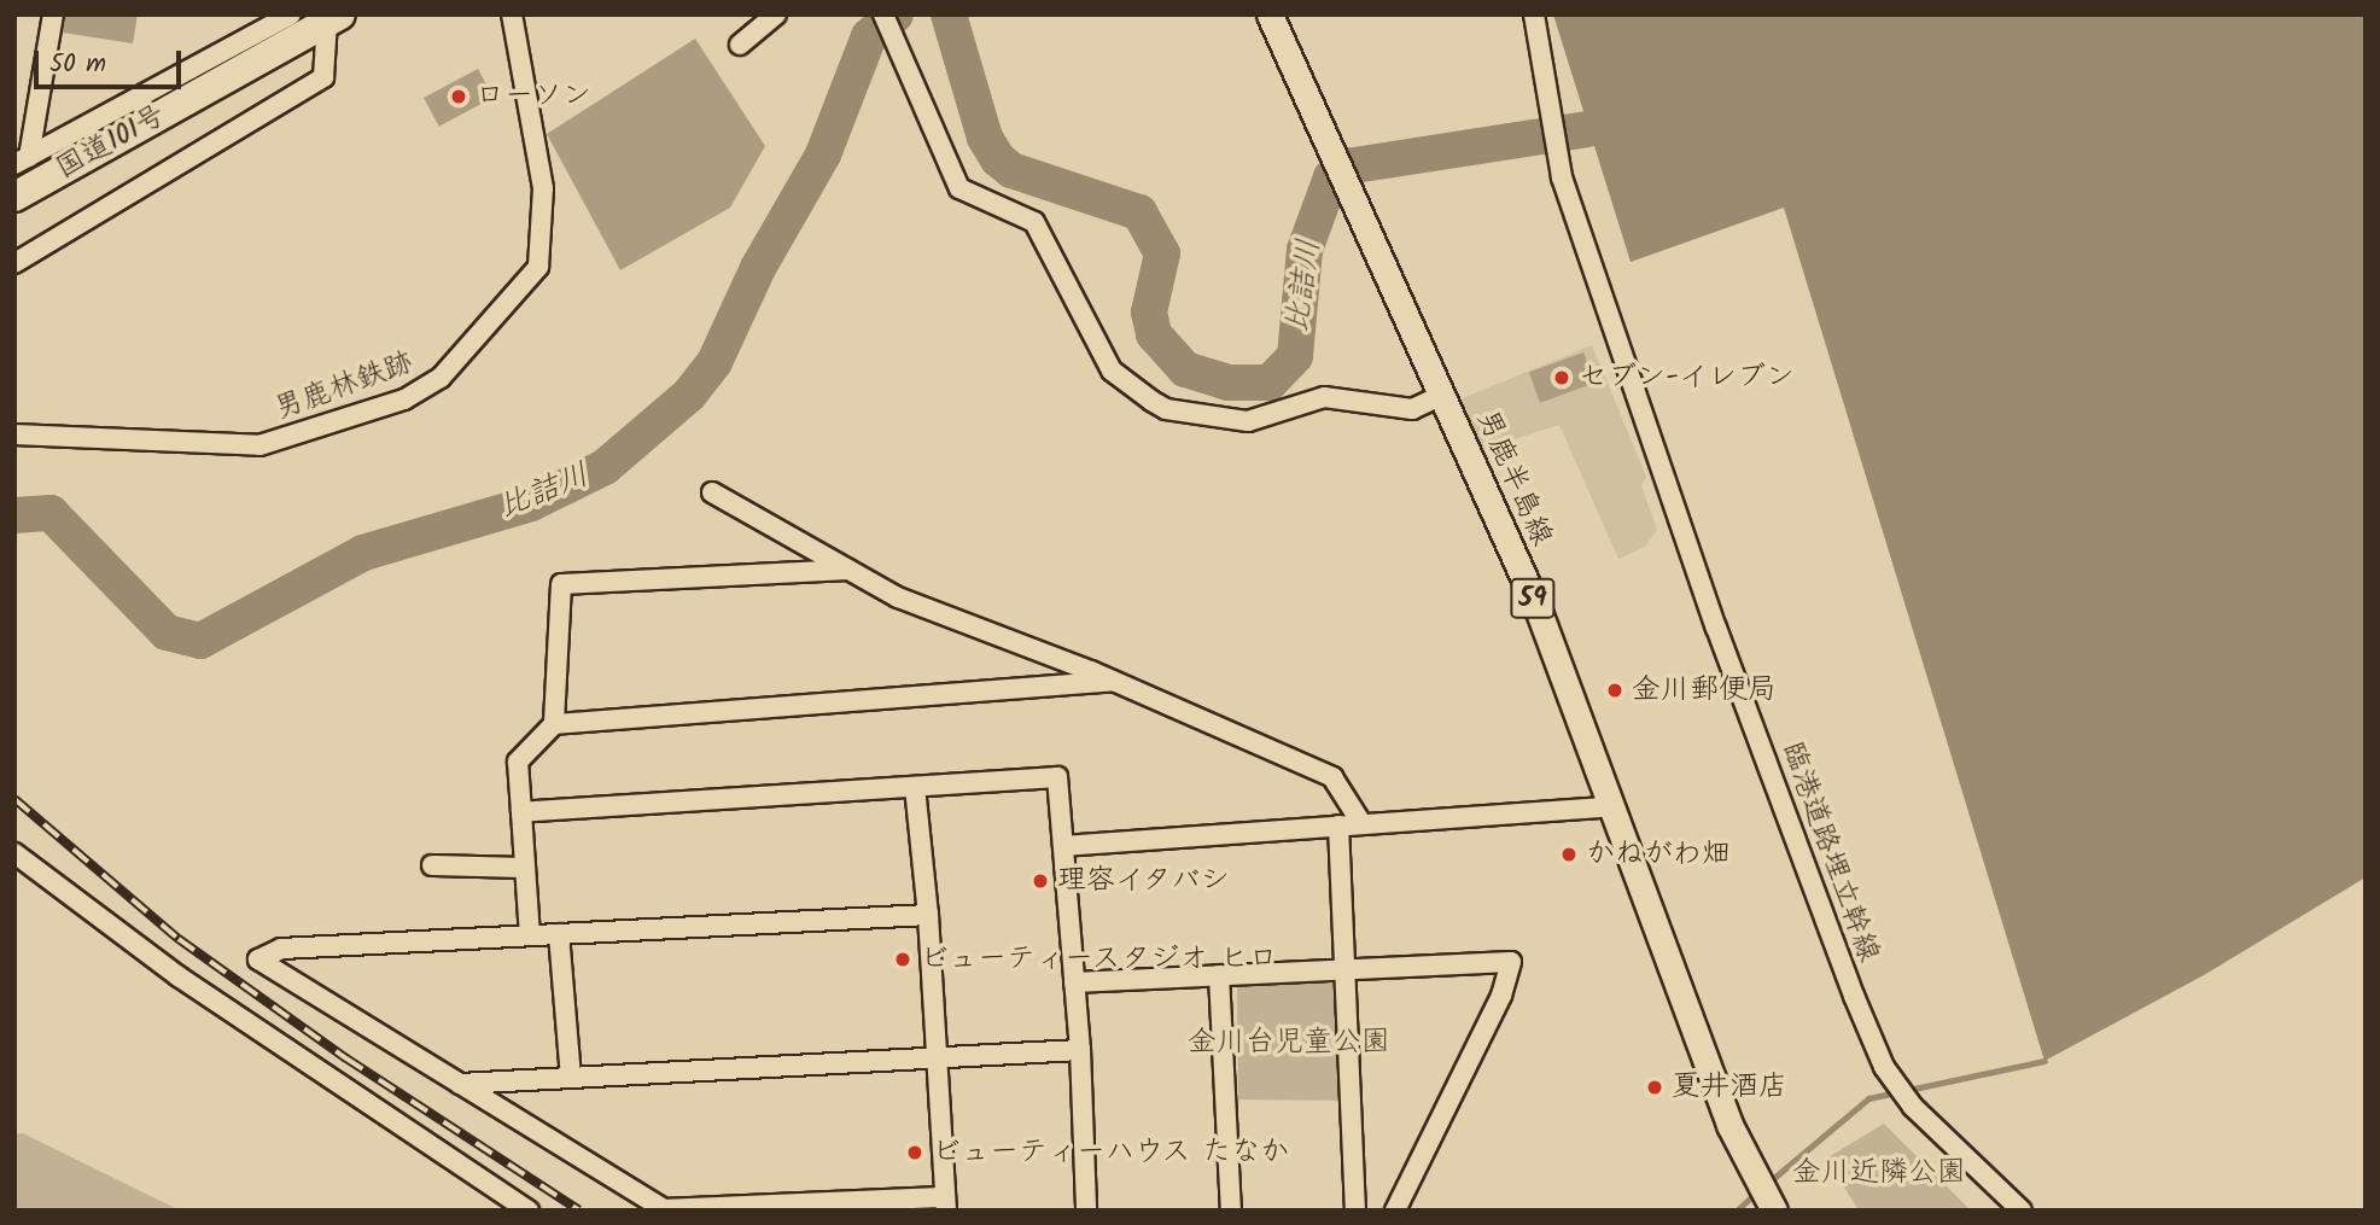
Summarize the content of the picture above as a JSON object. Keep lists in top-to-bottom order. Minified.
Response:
{"streets":{"highway":["国道101号"],"main road":["男鹿半島線","59"],"street":["男鹿林鉄跡","臨港道路埋立幹線"]},"water":["比詰川"],"parks":["金川台児童公園","金川近隣公園"],"places":["ローソン","セブン-イレブン","金川郵便局","かねがわ畑","理容イタバシ","ビューティースタジオ ヒロ","夏井酒店","ビューティーハウス たなか"],"scale_bar":"50 m"}
